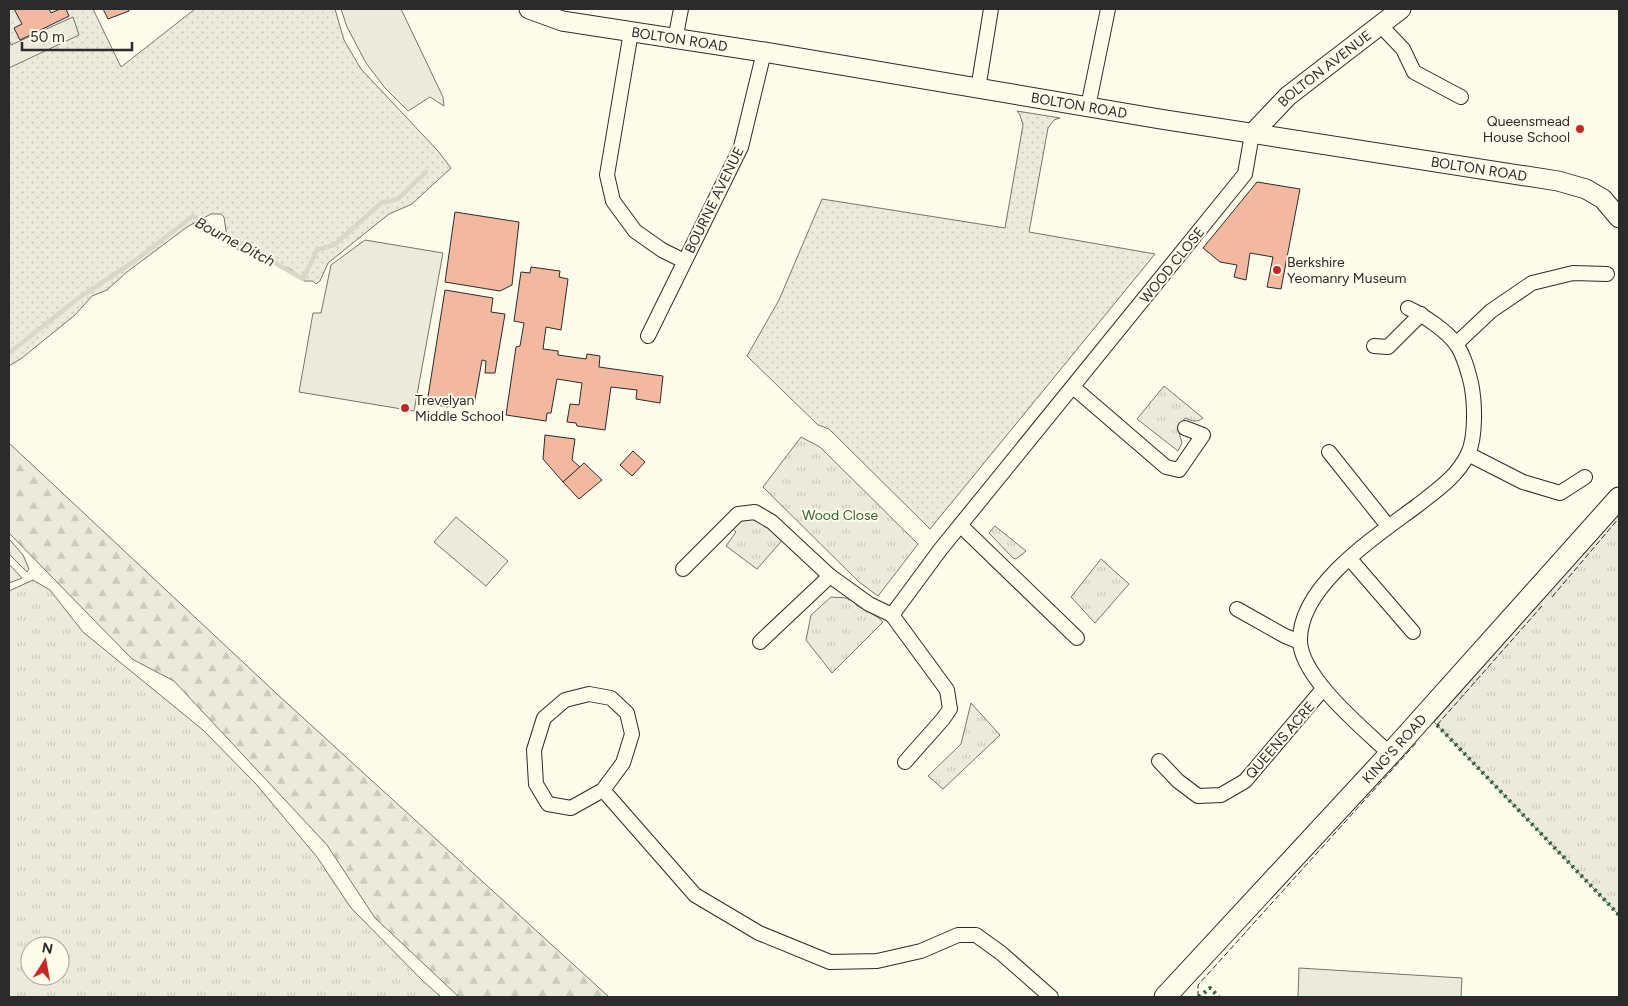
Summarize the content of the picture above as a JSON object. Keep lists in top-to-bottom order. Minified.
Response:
{"streets":{"main road":["KING'S ROAD"],"street":["BOLTON ROAD","BOLTON AVENUE","BOURNE AVENUE","WOOD CLOSE","QUEENS ACRE"]},"crossings":[["BOLTON ROAD","BOLTON AVENUE"],["BOLTON ROAD","BOURNE AVENUE"],["BOLTON ROAD","WOOD CLOSE"],["BOLTON AVENUE","WOOD CLOSE"],["QUEENS ACRE","KING'S ROAD"]],"water":["Bourne Ditch"],"parks":["Wood Close"],"places":["Queensmead House School","Berkshire Yeomanry Museum","Trevelyan Middle School"],"scale_bar":"50 m","north":"top"}
